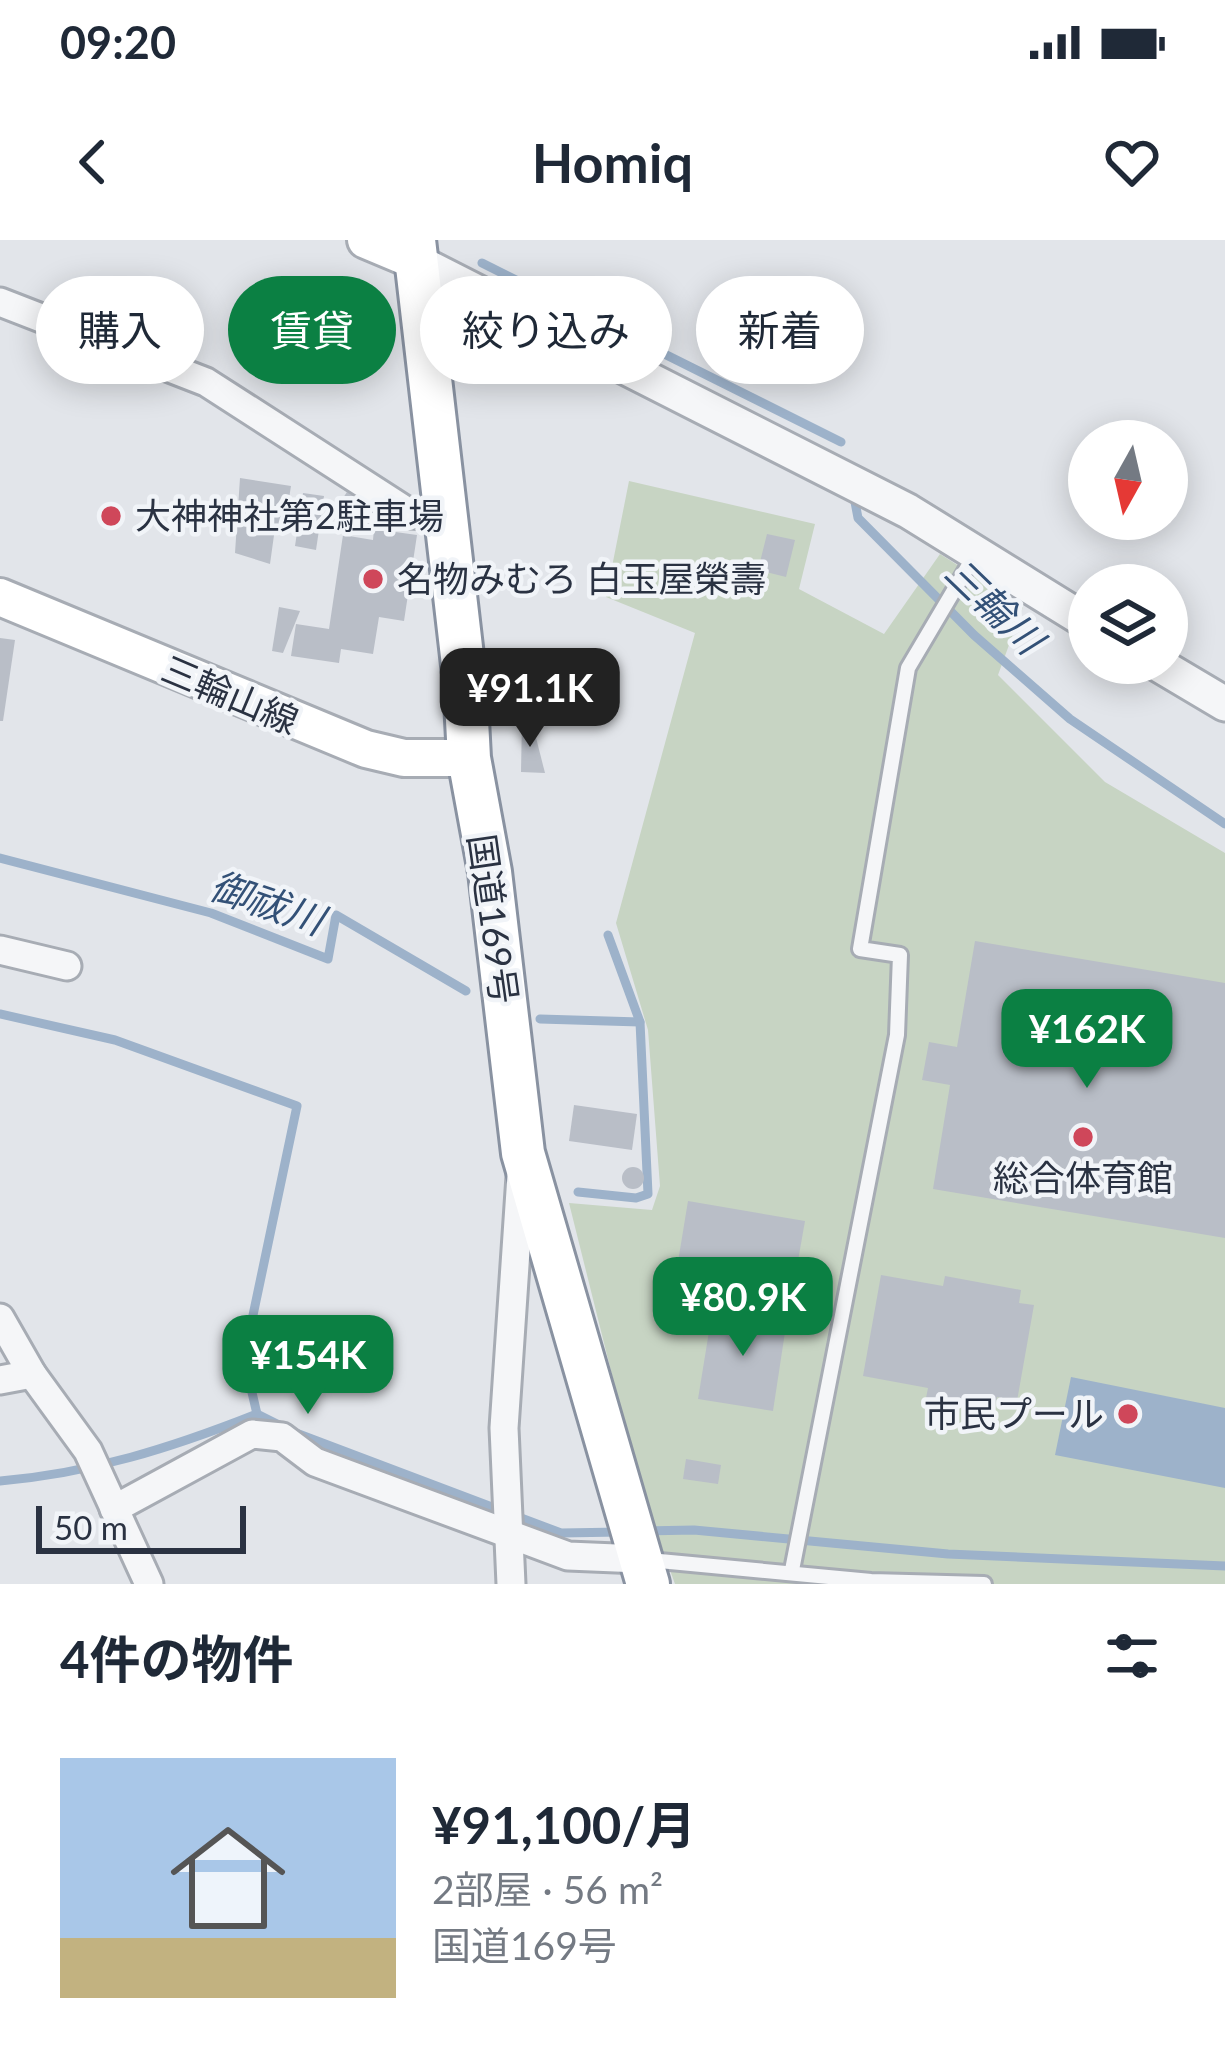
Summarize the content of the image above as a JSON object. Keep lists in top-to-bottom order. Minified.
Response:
{"streets":{"highway":["国道169号"],"main road":["三輪山線"]},"crossings":[["三輪山線","国道169号"]],"water":["三輪川","御祓川"],"places":["大神神社第2駐車場","名物みむろ 白玉屋榮壽","総合体育館","市民プール"],"scale_bar":"50 m","north":"bottom","page":{"status":"09:20","header":"Homiq","chip":["購入","賃貸","絞り込み","新着"],"price":["¥91.1K","¥162K","¥80.9K","¥154K"],"scale":"50 m","heading":"4件の物件","list":[{"name":"¥91,100/月","note":"2部屋 · 56 m² · 国道169号"}]}}
